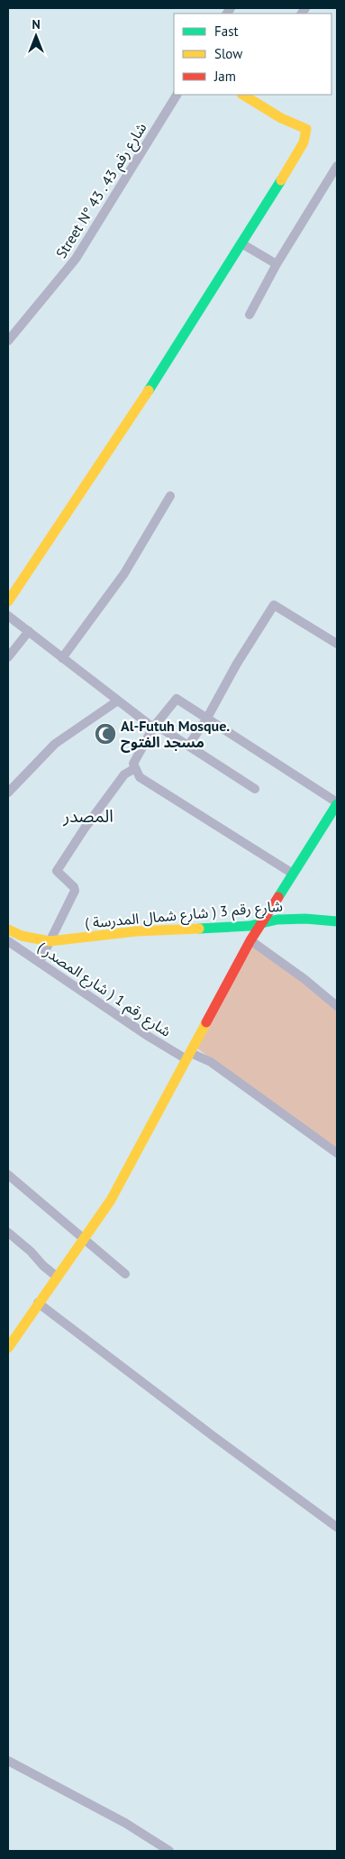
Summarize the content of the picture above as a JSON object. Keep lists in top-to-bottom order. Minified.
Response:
{"streets":{"street":["Street N° 43 . شارع رقم 43","شارع رقم 3 ( شارع شمال المدرسة )","شارع رقم 1 ( شارع المصدر )"]},"districts":["المصدر"],"places":{"mosque":["Al-Futuh Mosque. مسجد الفتوح"]},"legend":["Fast","Slow","Jam"],"north":"top"}
